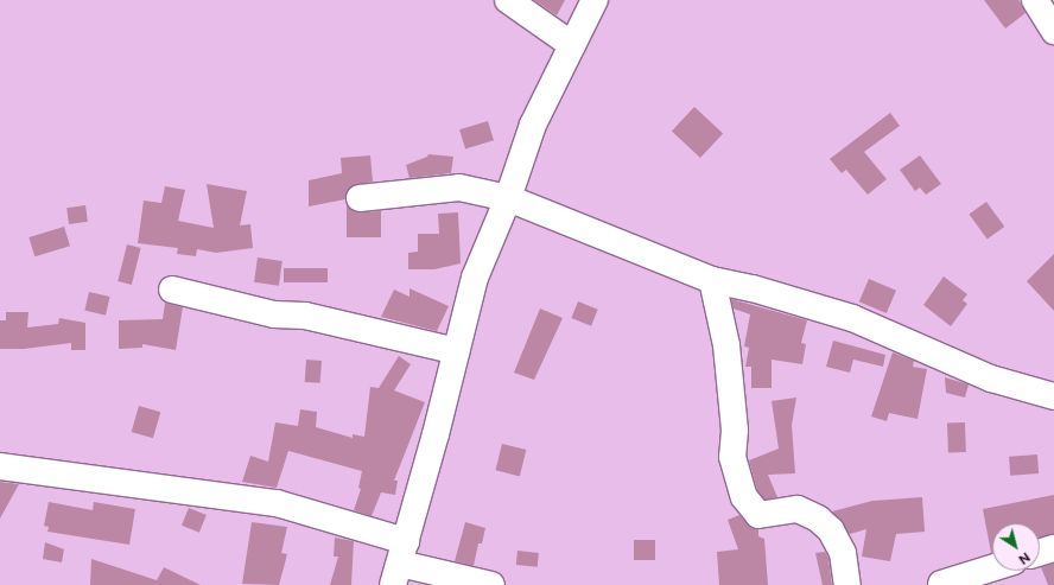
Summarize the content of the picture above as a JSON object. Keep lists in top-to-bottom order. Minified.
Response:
{"north":"bottom right"}
